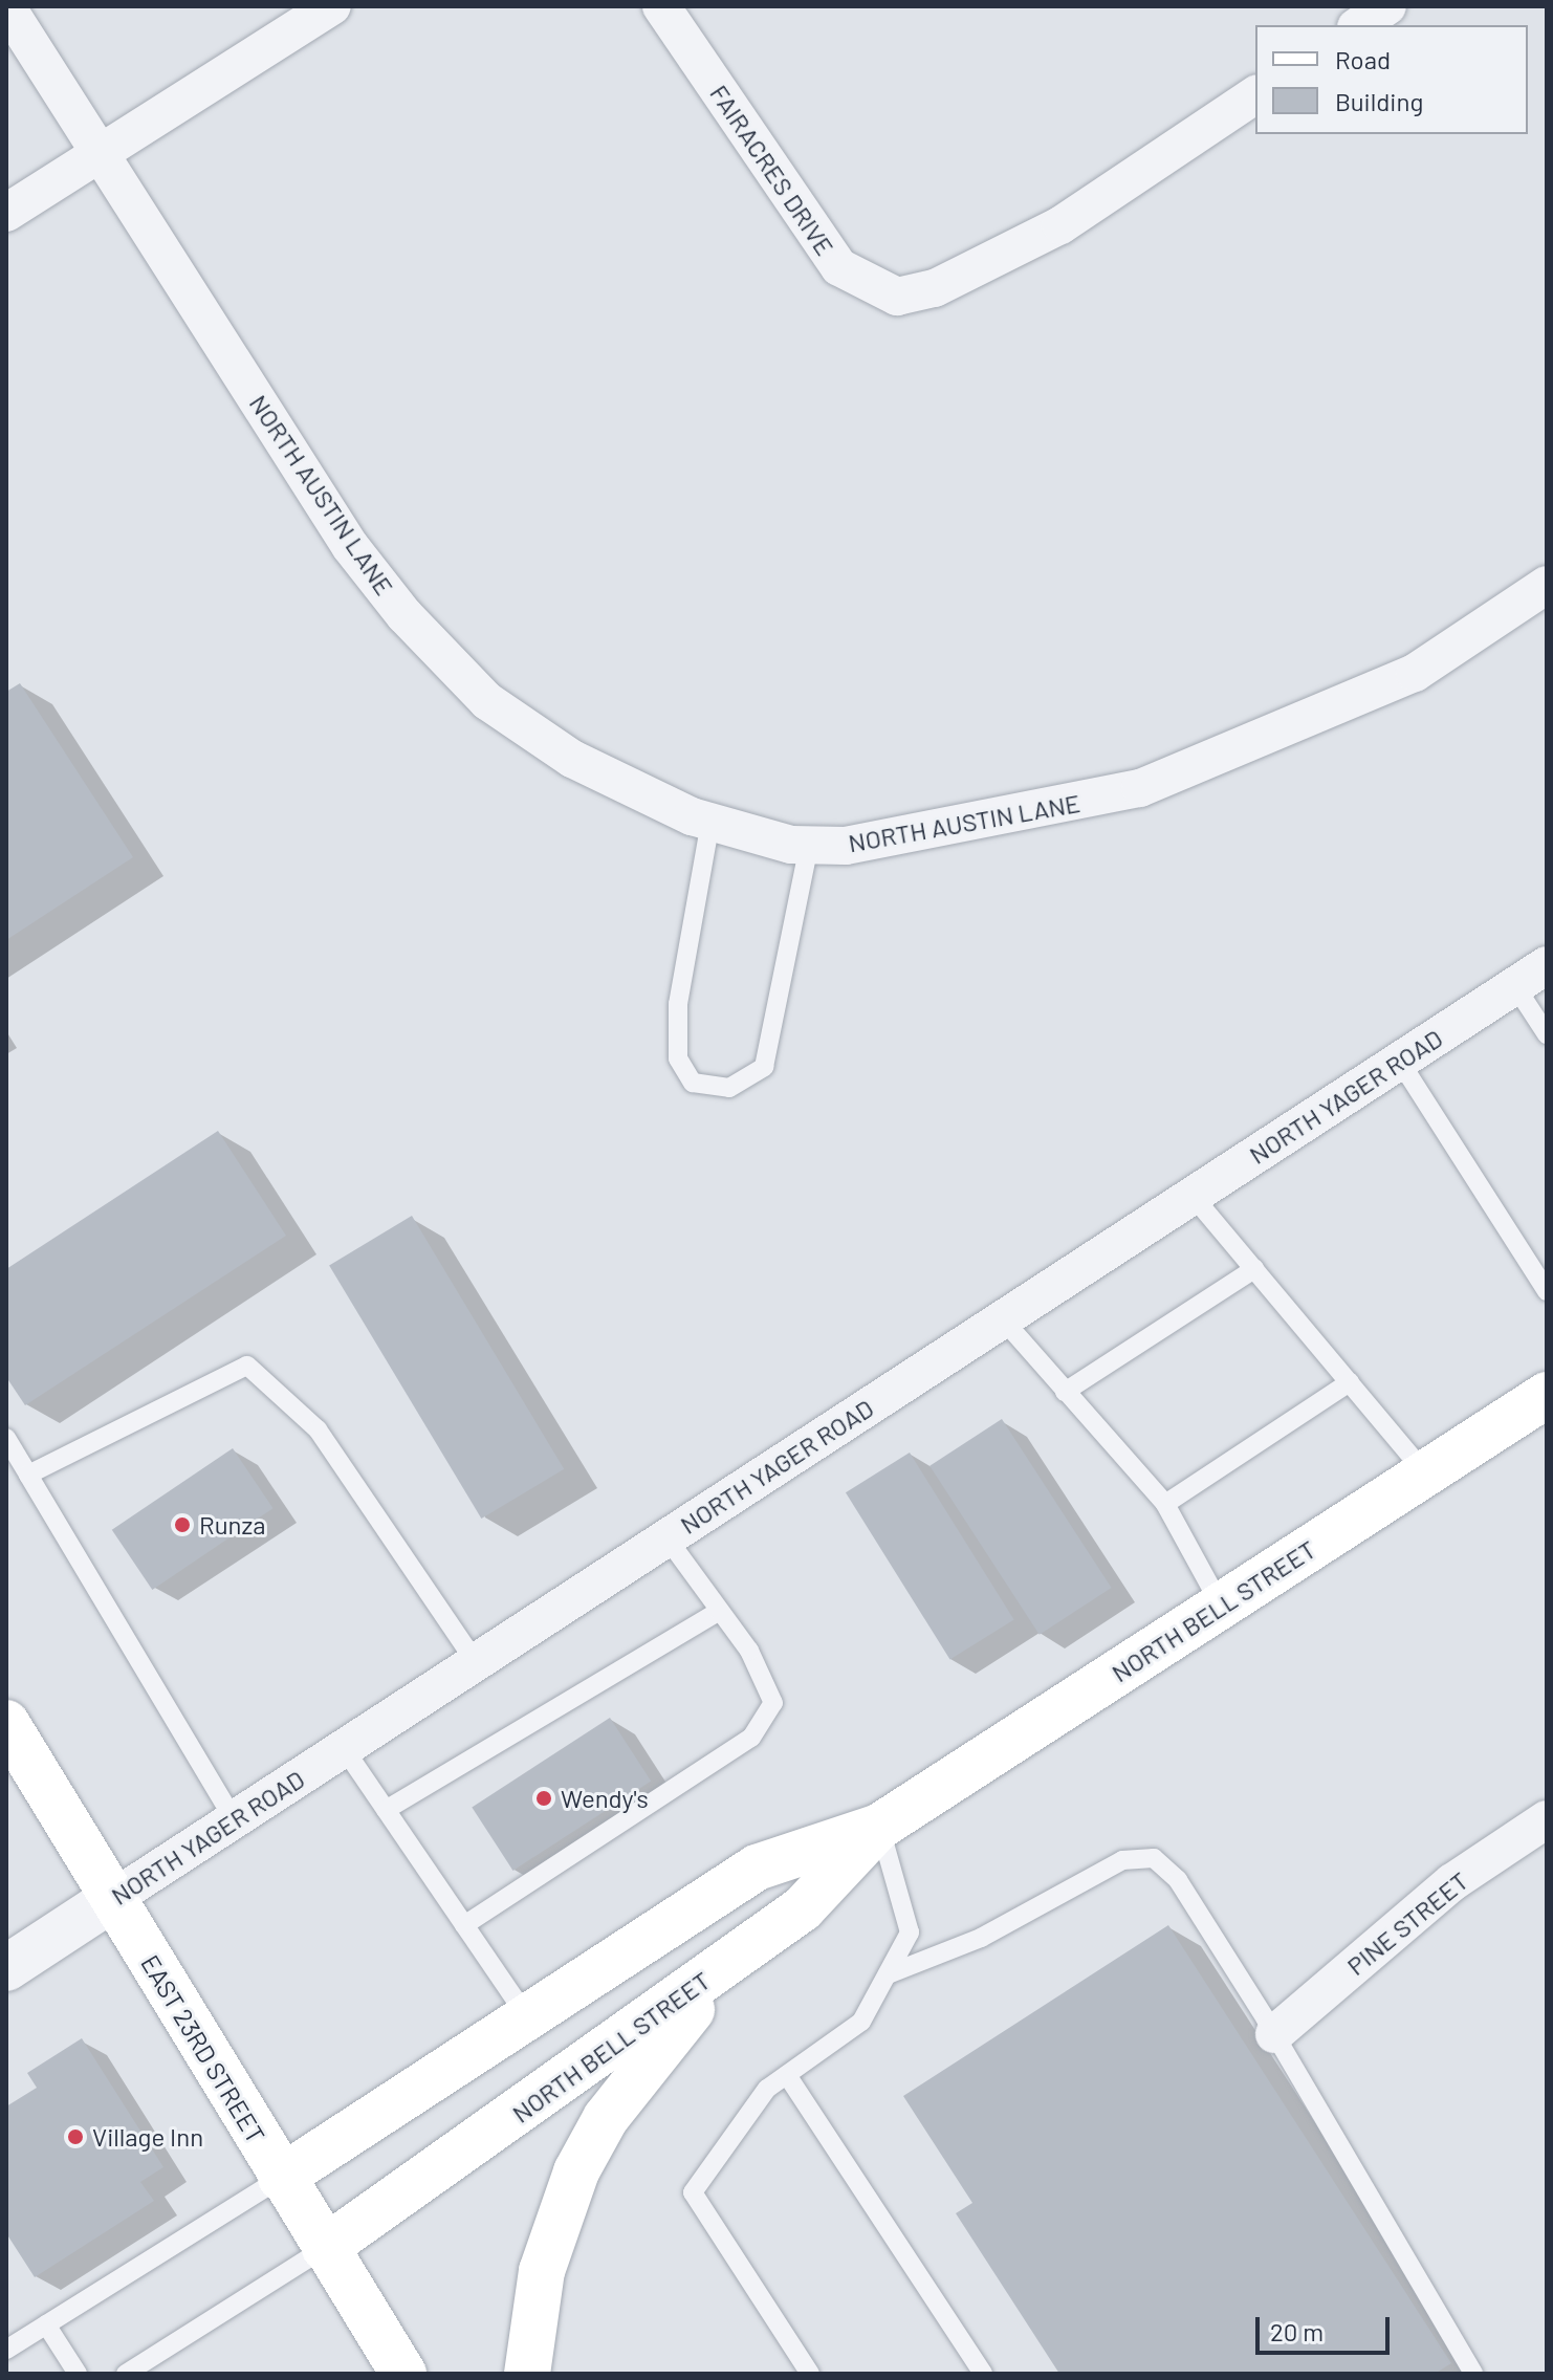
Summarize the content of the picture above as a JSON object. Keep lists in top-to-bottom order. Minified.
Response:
{"streets":{"main road":["NORTH BELL STREET","EAST 23RD STREET"],"street":["FAIRACRES DRIVE","NORTH AUSTIN LANE","NORTH YAGER ROAD","PINE STREET"]},"crossings":[["NORTH YAGER ROAD","EAST 23RD STREET"],["NORTH BELL STREET","EAST 23RD STREET"]],"places":["Runza","Wendy's","Village Inn"],"legend":["Road","Building"],"scale_bar":"20 m"}
